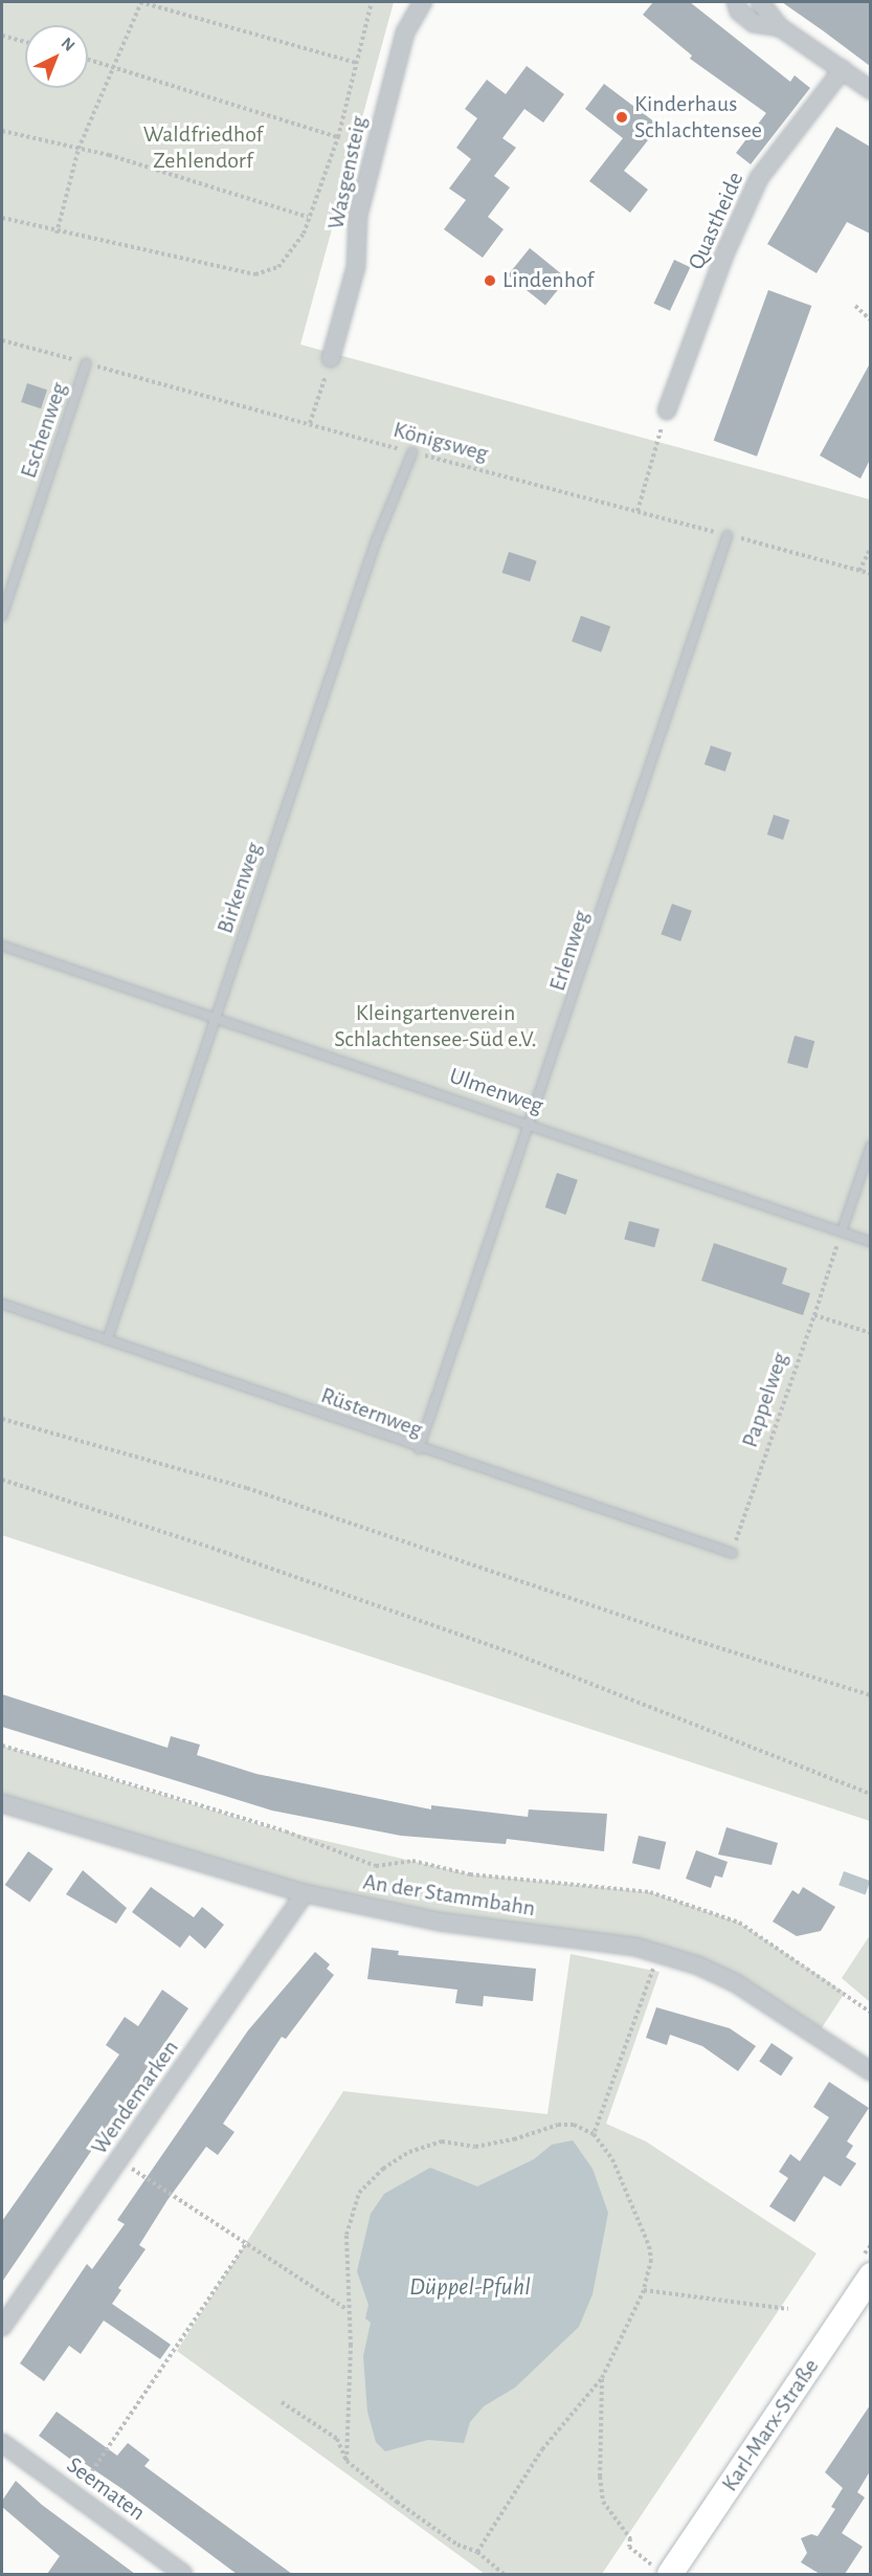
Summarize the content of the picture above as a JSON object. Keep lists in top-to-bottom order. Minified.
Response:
{"streets":{"street":["Wasgensteig","Quastheide","An der Stammbahn","Wendemarken","Karl-Marx-Straße","Seematen"],"lane":["Eschenweg","Birkenweg","Erlenweg","Ulmenweg","Rüsternweg"],"path":["Königsweg","Pappelweg"]},"crossings":[["Eschenweg","Königsweg"],["Königsweg","Birkenweg"],["Königsweg","Erlenweg"],["Birkenweg","Ulmenweg"],["Birkenweg","Rüsternweg"],["Erlenweg","Ulmenweg"],["Erlenweg","Rüsternweg"],["Ulmenweg","Pappelweg"],["Pappelweg","Rüsternweg"],["An der Stammbahn","Wendemarken"]],"water":["Düppel-Pfuhl"],"parks":["Waldfriedhof Zehlendorf","Kleingartenverein Schlachtensee-Süd e.V."],"places":["Kinderhaus Schlachtensee","Lindenhof"],"north":"top right"}
